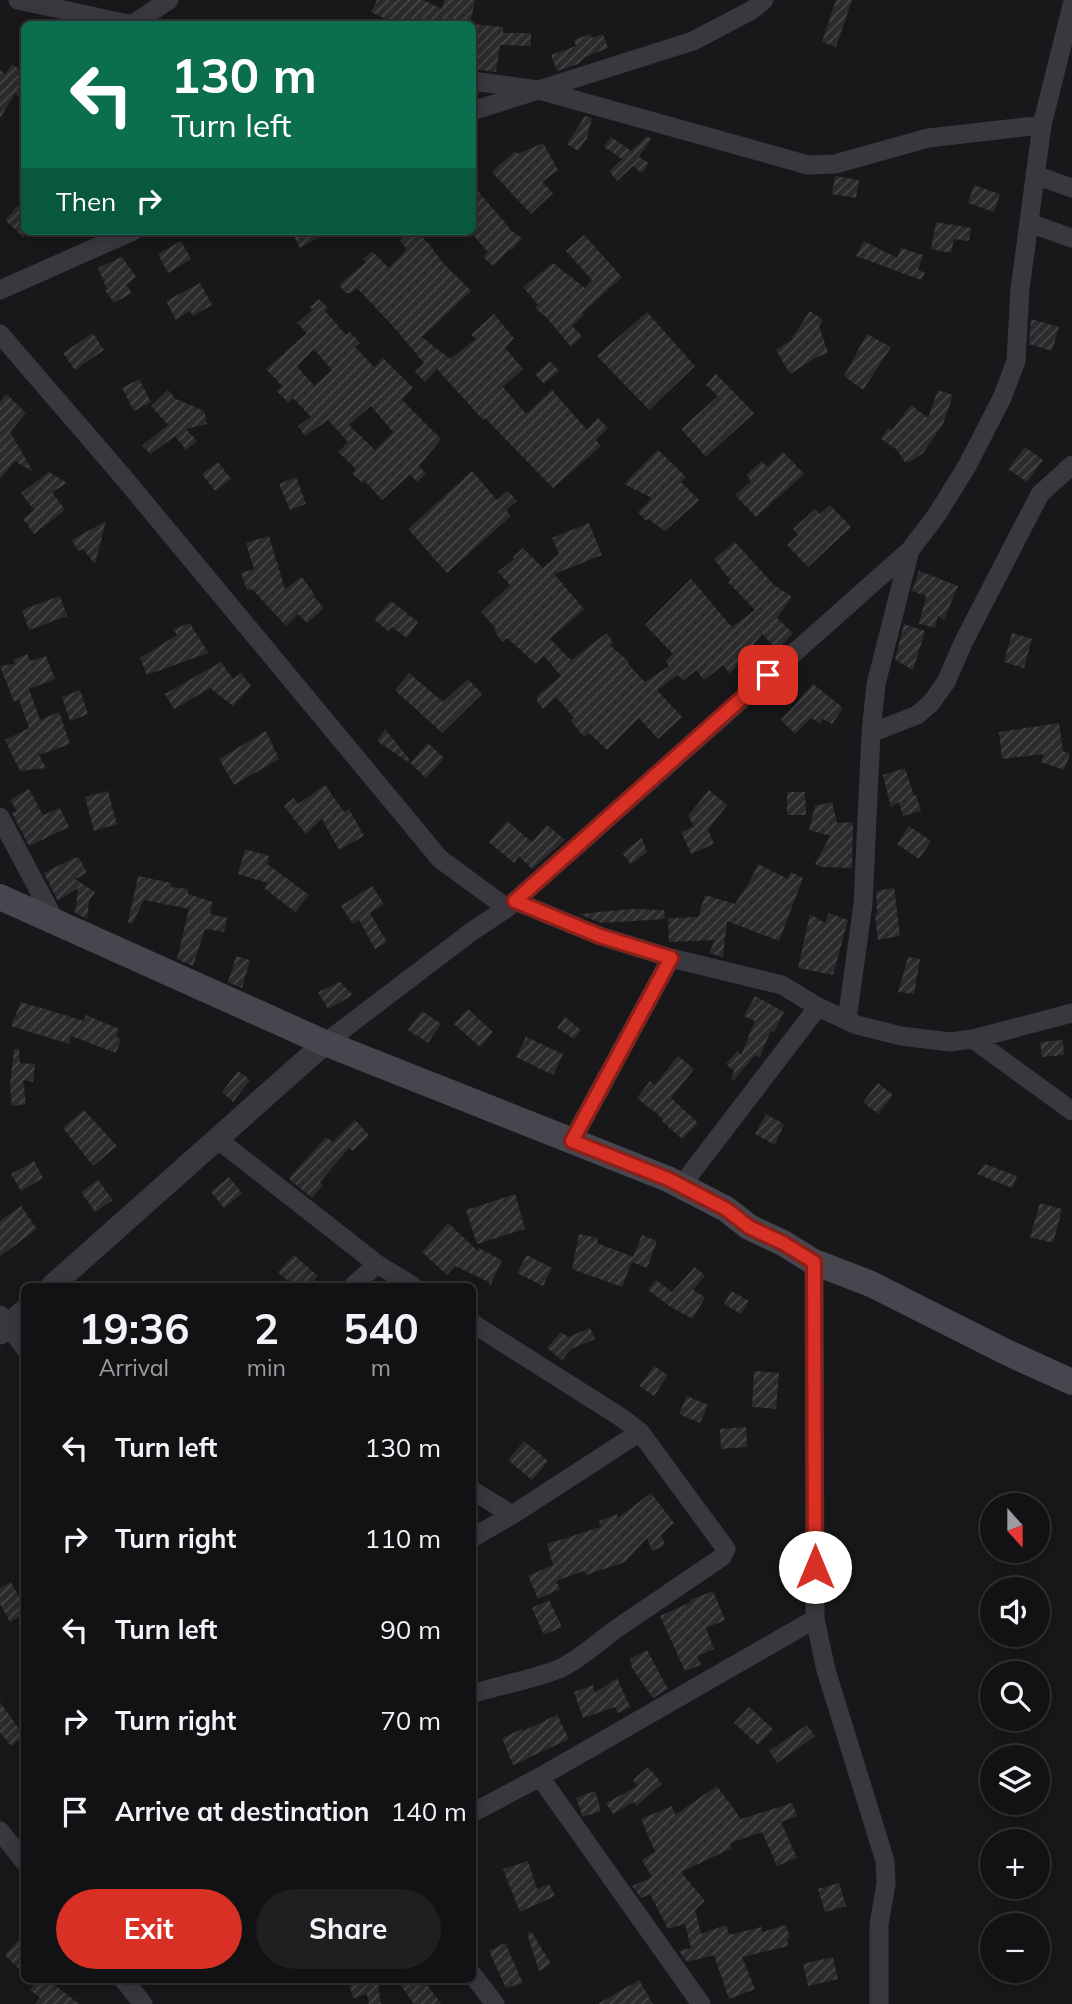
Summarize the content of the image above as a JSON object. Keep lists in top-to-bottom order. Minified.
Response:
{"north":"bottom","page":{"turn":["130 m","Turn left"],"then":"Then","eta":["19:36","Arrival","2","min","540","m"],"list":[{"name":"Turn left","value":"130 m"},{"name":"Turn right","value":"110 m"},{"name":"Turn left","value":"90 m"},{"name":"Turn right","value":"70 m"},{"name":"Arrive at destination","value":"140 m"}],"map_buttons":["+","−"],"buttons":["Exit","Share"]}}
